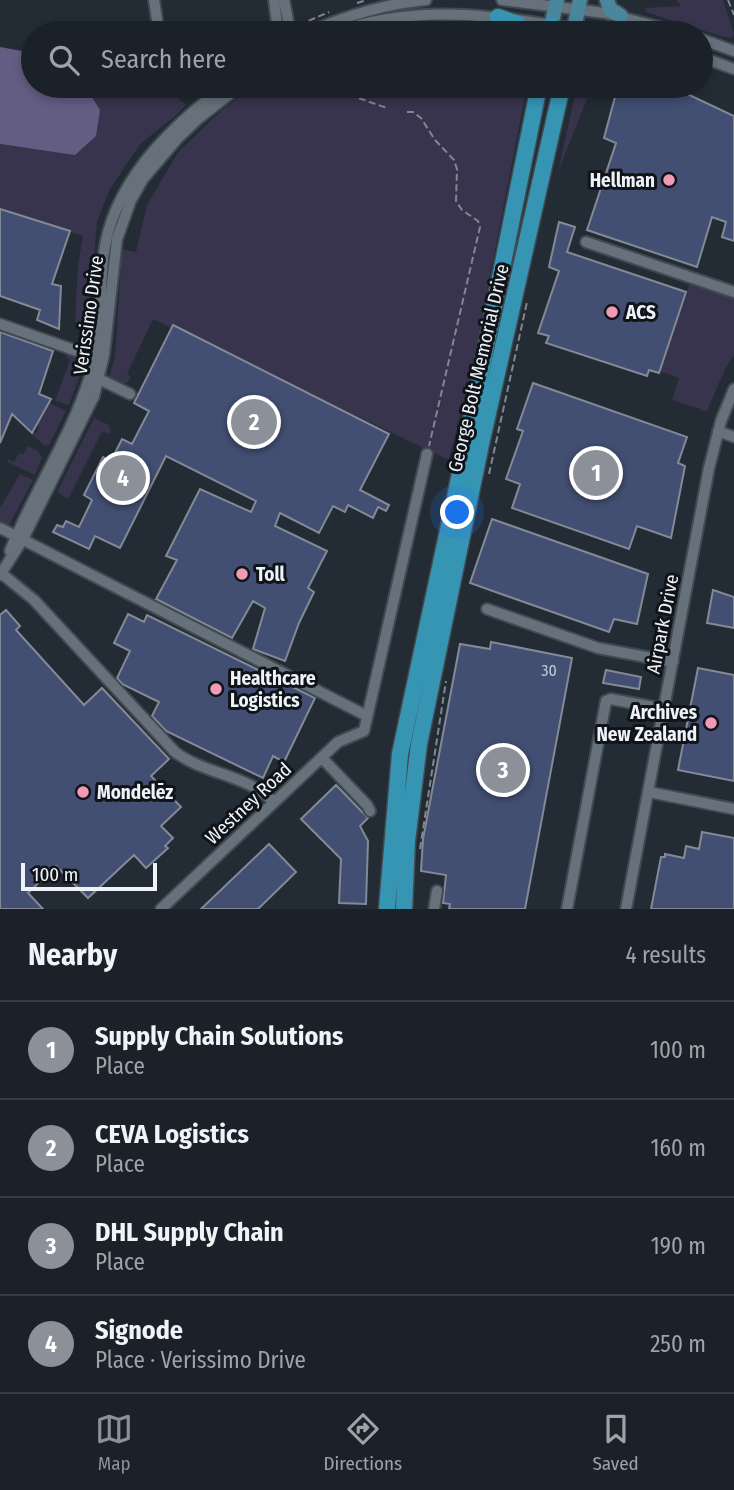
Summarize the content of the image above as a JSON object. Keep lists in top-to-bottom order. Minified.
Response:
{"streets":{"highway":["George Bolt Memorial Drive"],"street":["Verissimo Drive","Airpark Drive","Westney Road"]},"places":["Hellman","ACS","Toll","Healthcare Logistics","Archives New Zealand","Mondelēz"],"house_numbers":["30"],"scale_bar":"100 m","page":{"search":"Search here","pins":["2","1","4","3"],"scale":"100 m","heading":["Nearby","4 results"],"list":[{"mark":"1","name":"Supply Chain Solutions","note":"Place","value":"100 m"},{"mark":"2","name":"CEVA Logistics","note":"Place","value":"160 m"},{"mark":"3","name":"DHL Supply Chain","note":"Place","value":"190 m"},{"mark":"4","name":"Signode","note":"Place · Verissimo Drive","value":"250 m"}],"nav":["Map","Directions","Saved"]}}
